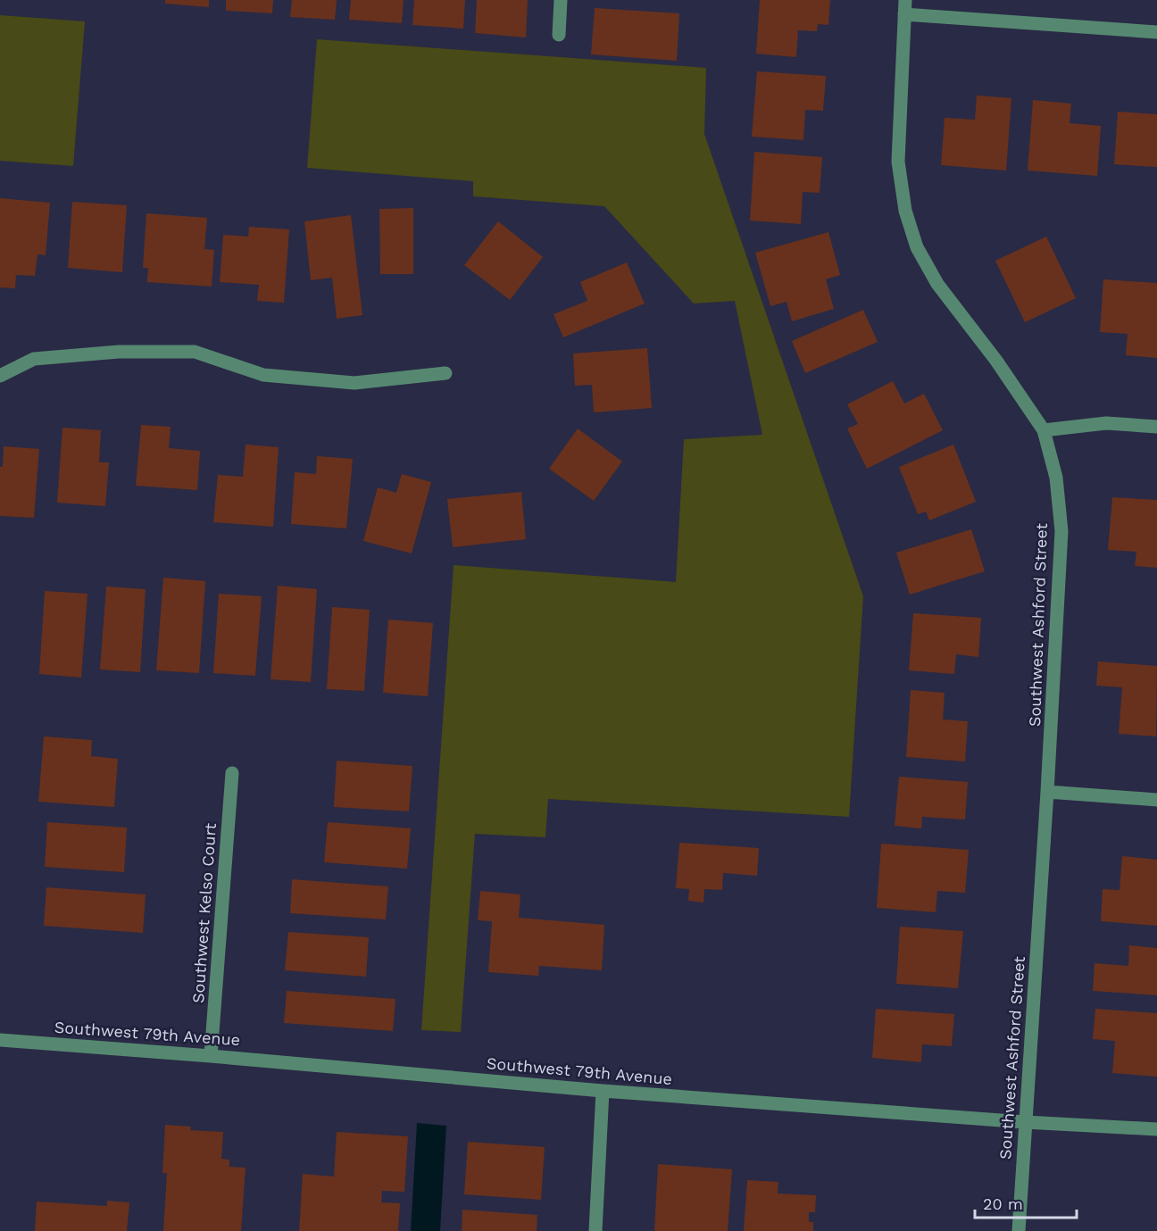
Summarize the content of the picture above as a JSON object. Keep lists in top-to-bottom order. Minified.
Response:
{"streets":{"street":["Southwest Ashford Street","Southwest Kelso Court","Southwest 79th Avenue"]},"crossings":[["Southwest Ashford Street","Southwest 79th Avenue"],["Southwest Kelso Court","Southwest 79th Avenue"]],"scale_bar":"20 m"}
